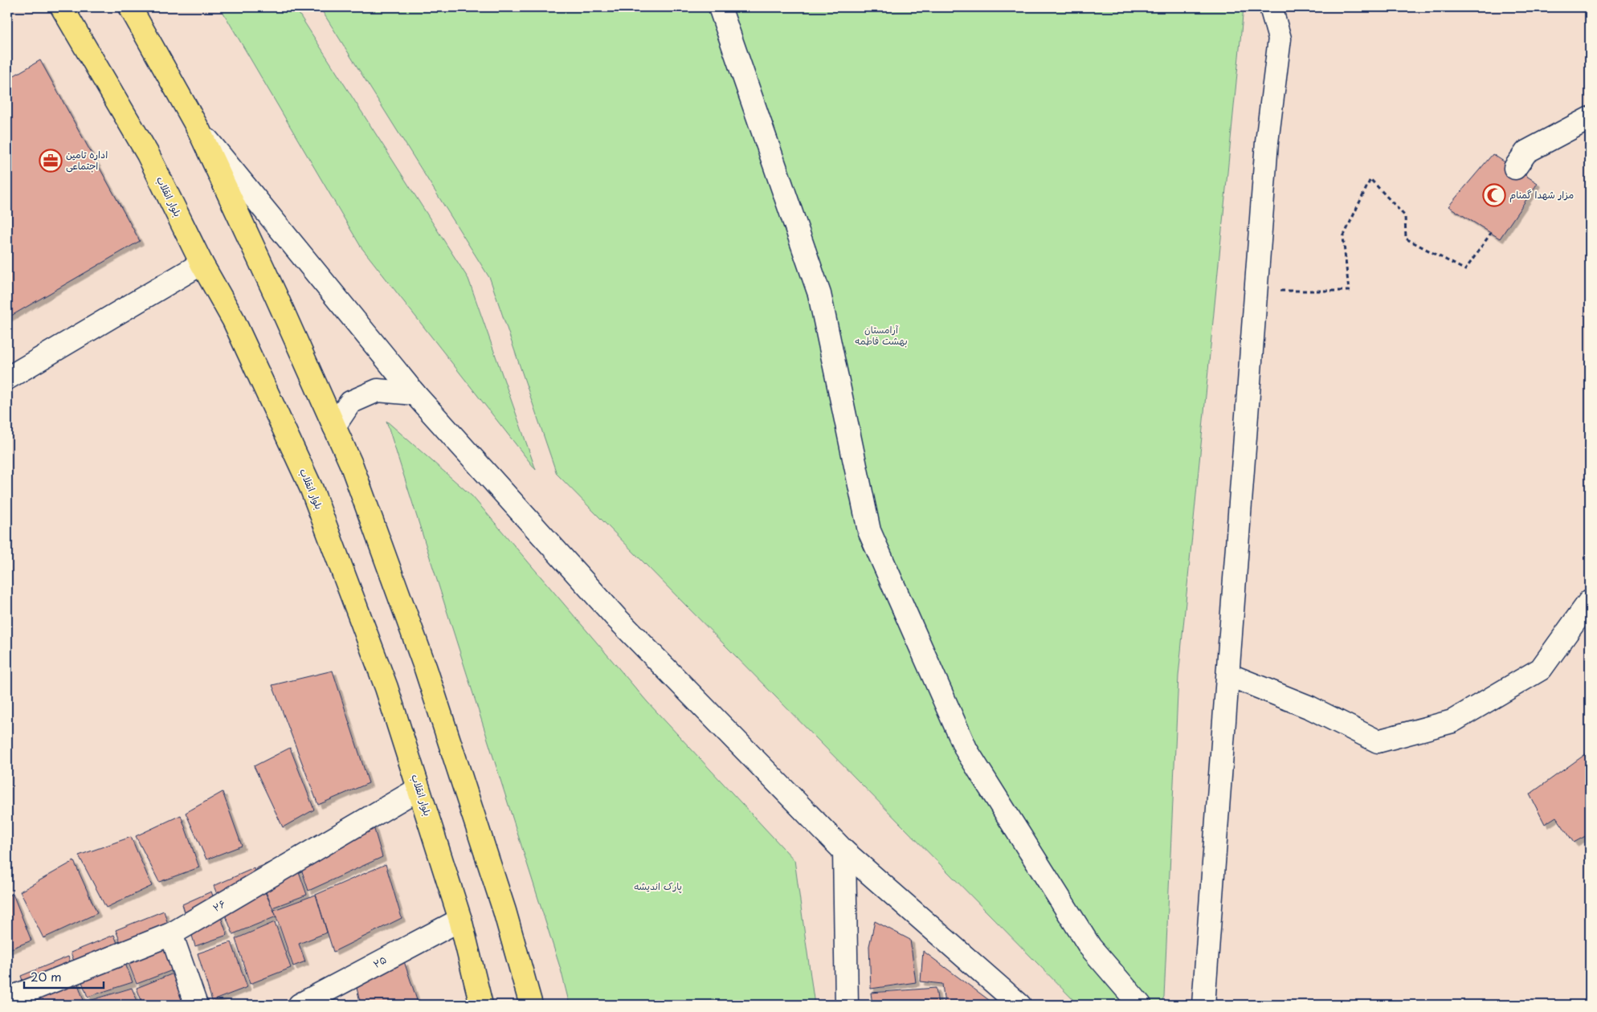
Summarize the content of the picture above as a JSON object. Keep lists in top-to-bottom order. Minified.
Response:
{"streets":{"main road":["بلوار انقلاب"],"street":["۲۶","۲۵"]},"crossings":[["بلوار انقلاب","۲۶"],["بلوار انقلاب","۲۵"]],"parks":["آرامستان بهشت فاطمه","پارک اندیشه"],"places":{"office":["اداره تامین اجتماعی"],"mosque":["مزار شهدا گمنام"]},"scale_bar":"20 m"}
